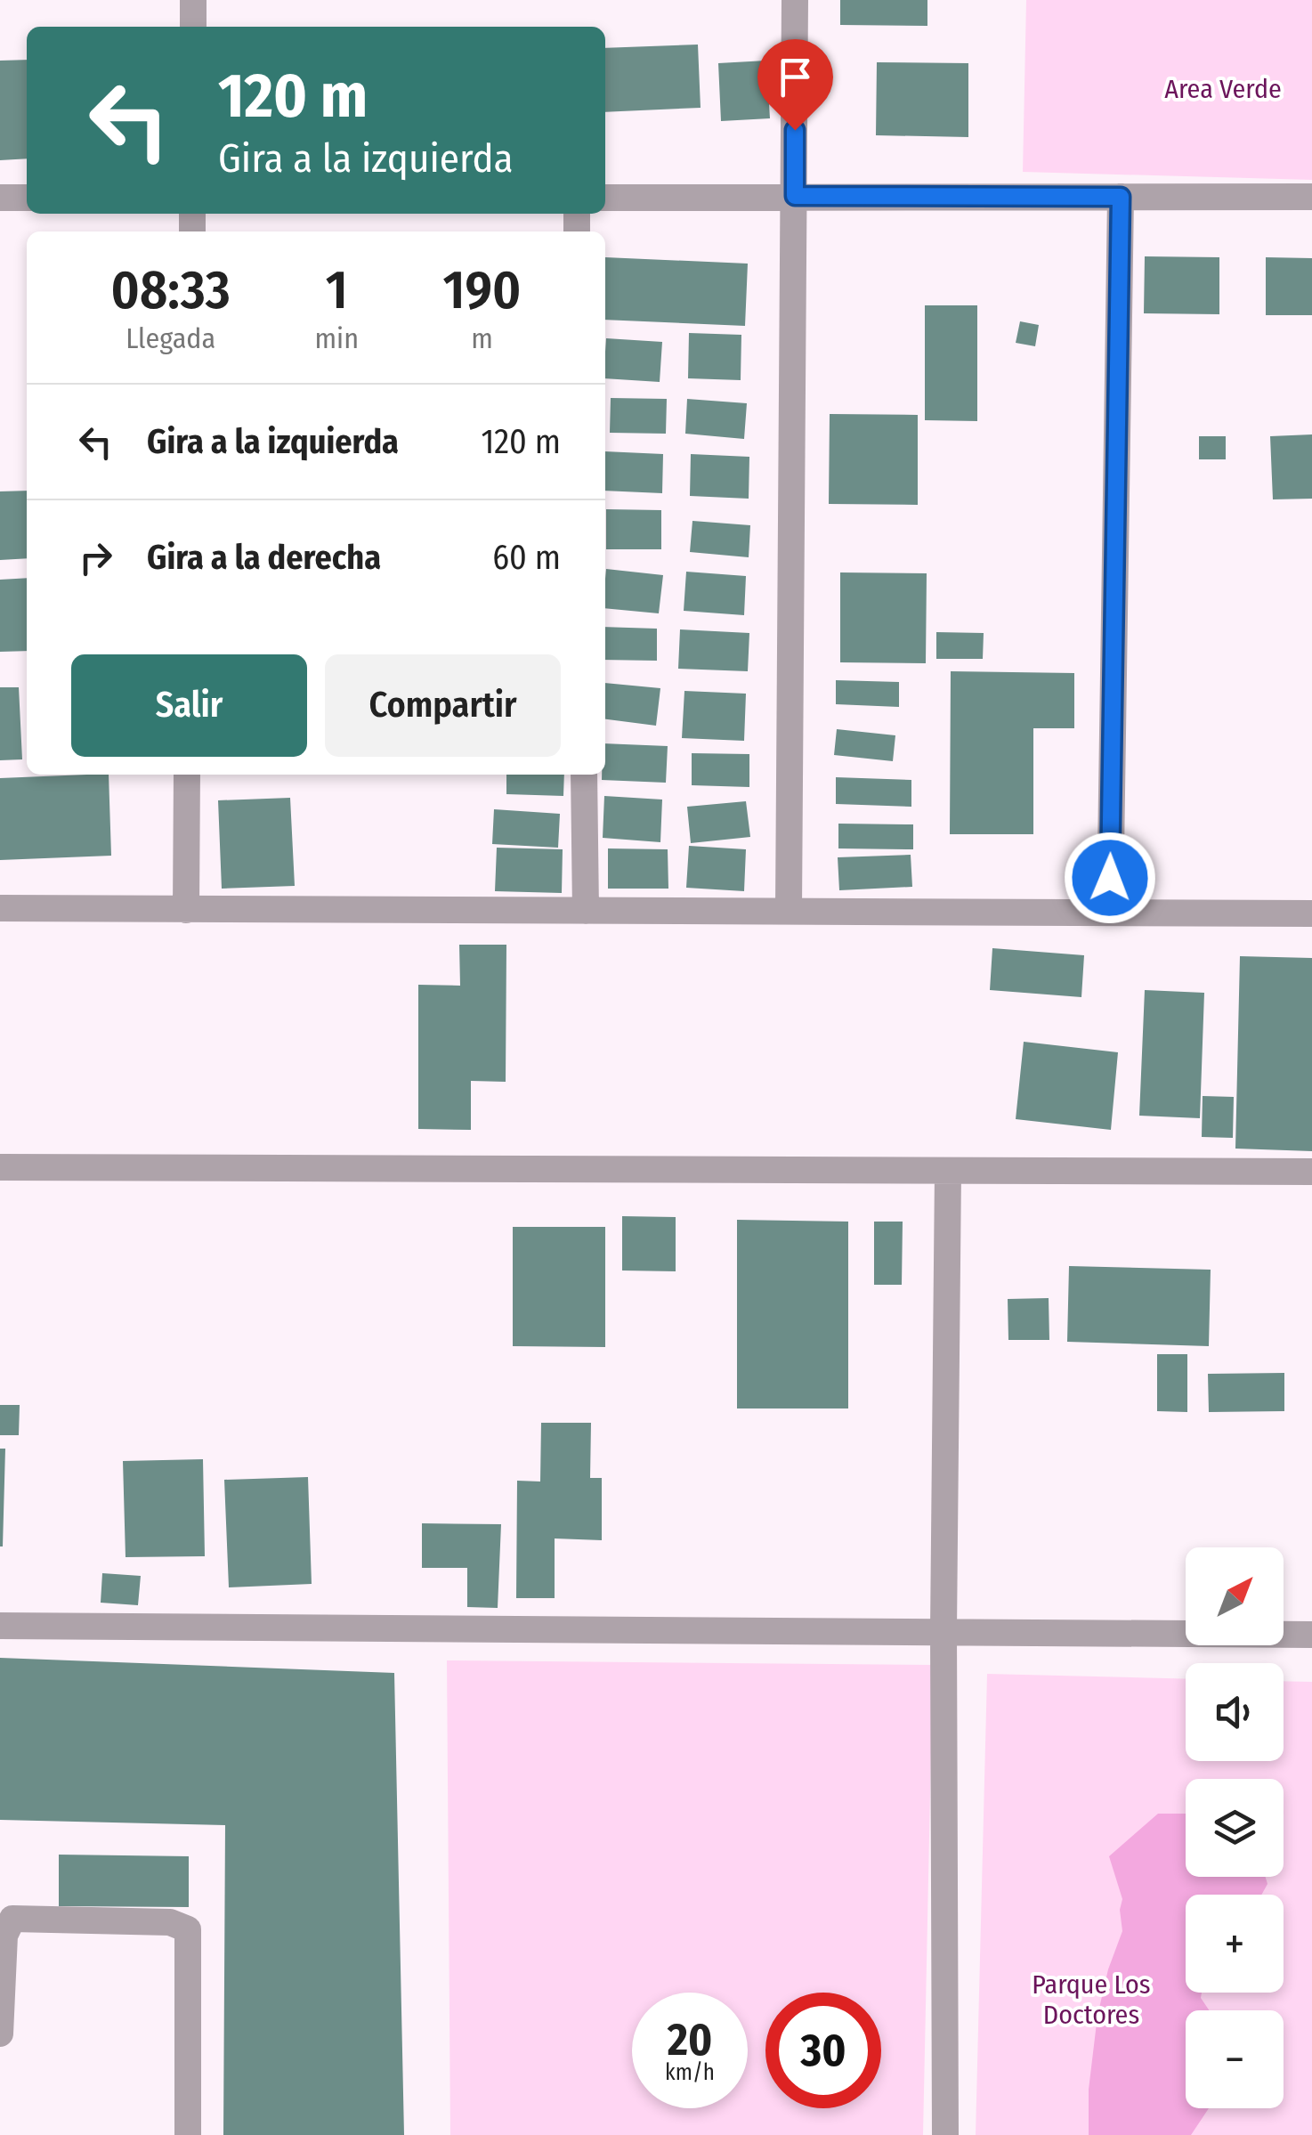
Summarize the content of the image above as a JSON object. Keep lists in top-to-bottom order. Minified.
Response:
{"parks":["Area Verde","Parque Los Doctores"],"north":"top right","page":{"turn":["120 m","Gira a la izquierda"],"eta":["08:33","Llegada","1","min","190","m"],"list":[{"name":"Gira a la izquierda","value":"120 m"},{"name":"Gira a la derecha","value":"60 m"}],"buttons":["Salir","Compartir"],"map_buttons":["+","−"],"speed":"20 km/h","limit":"30"}}
